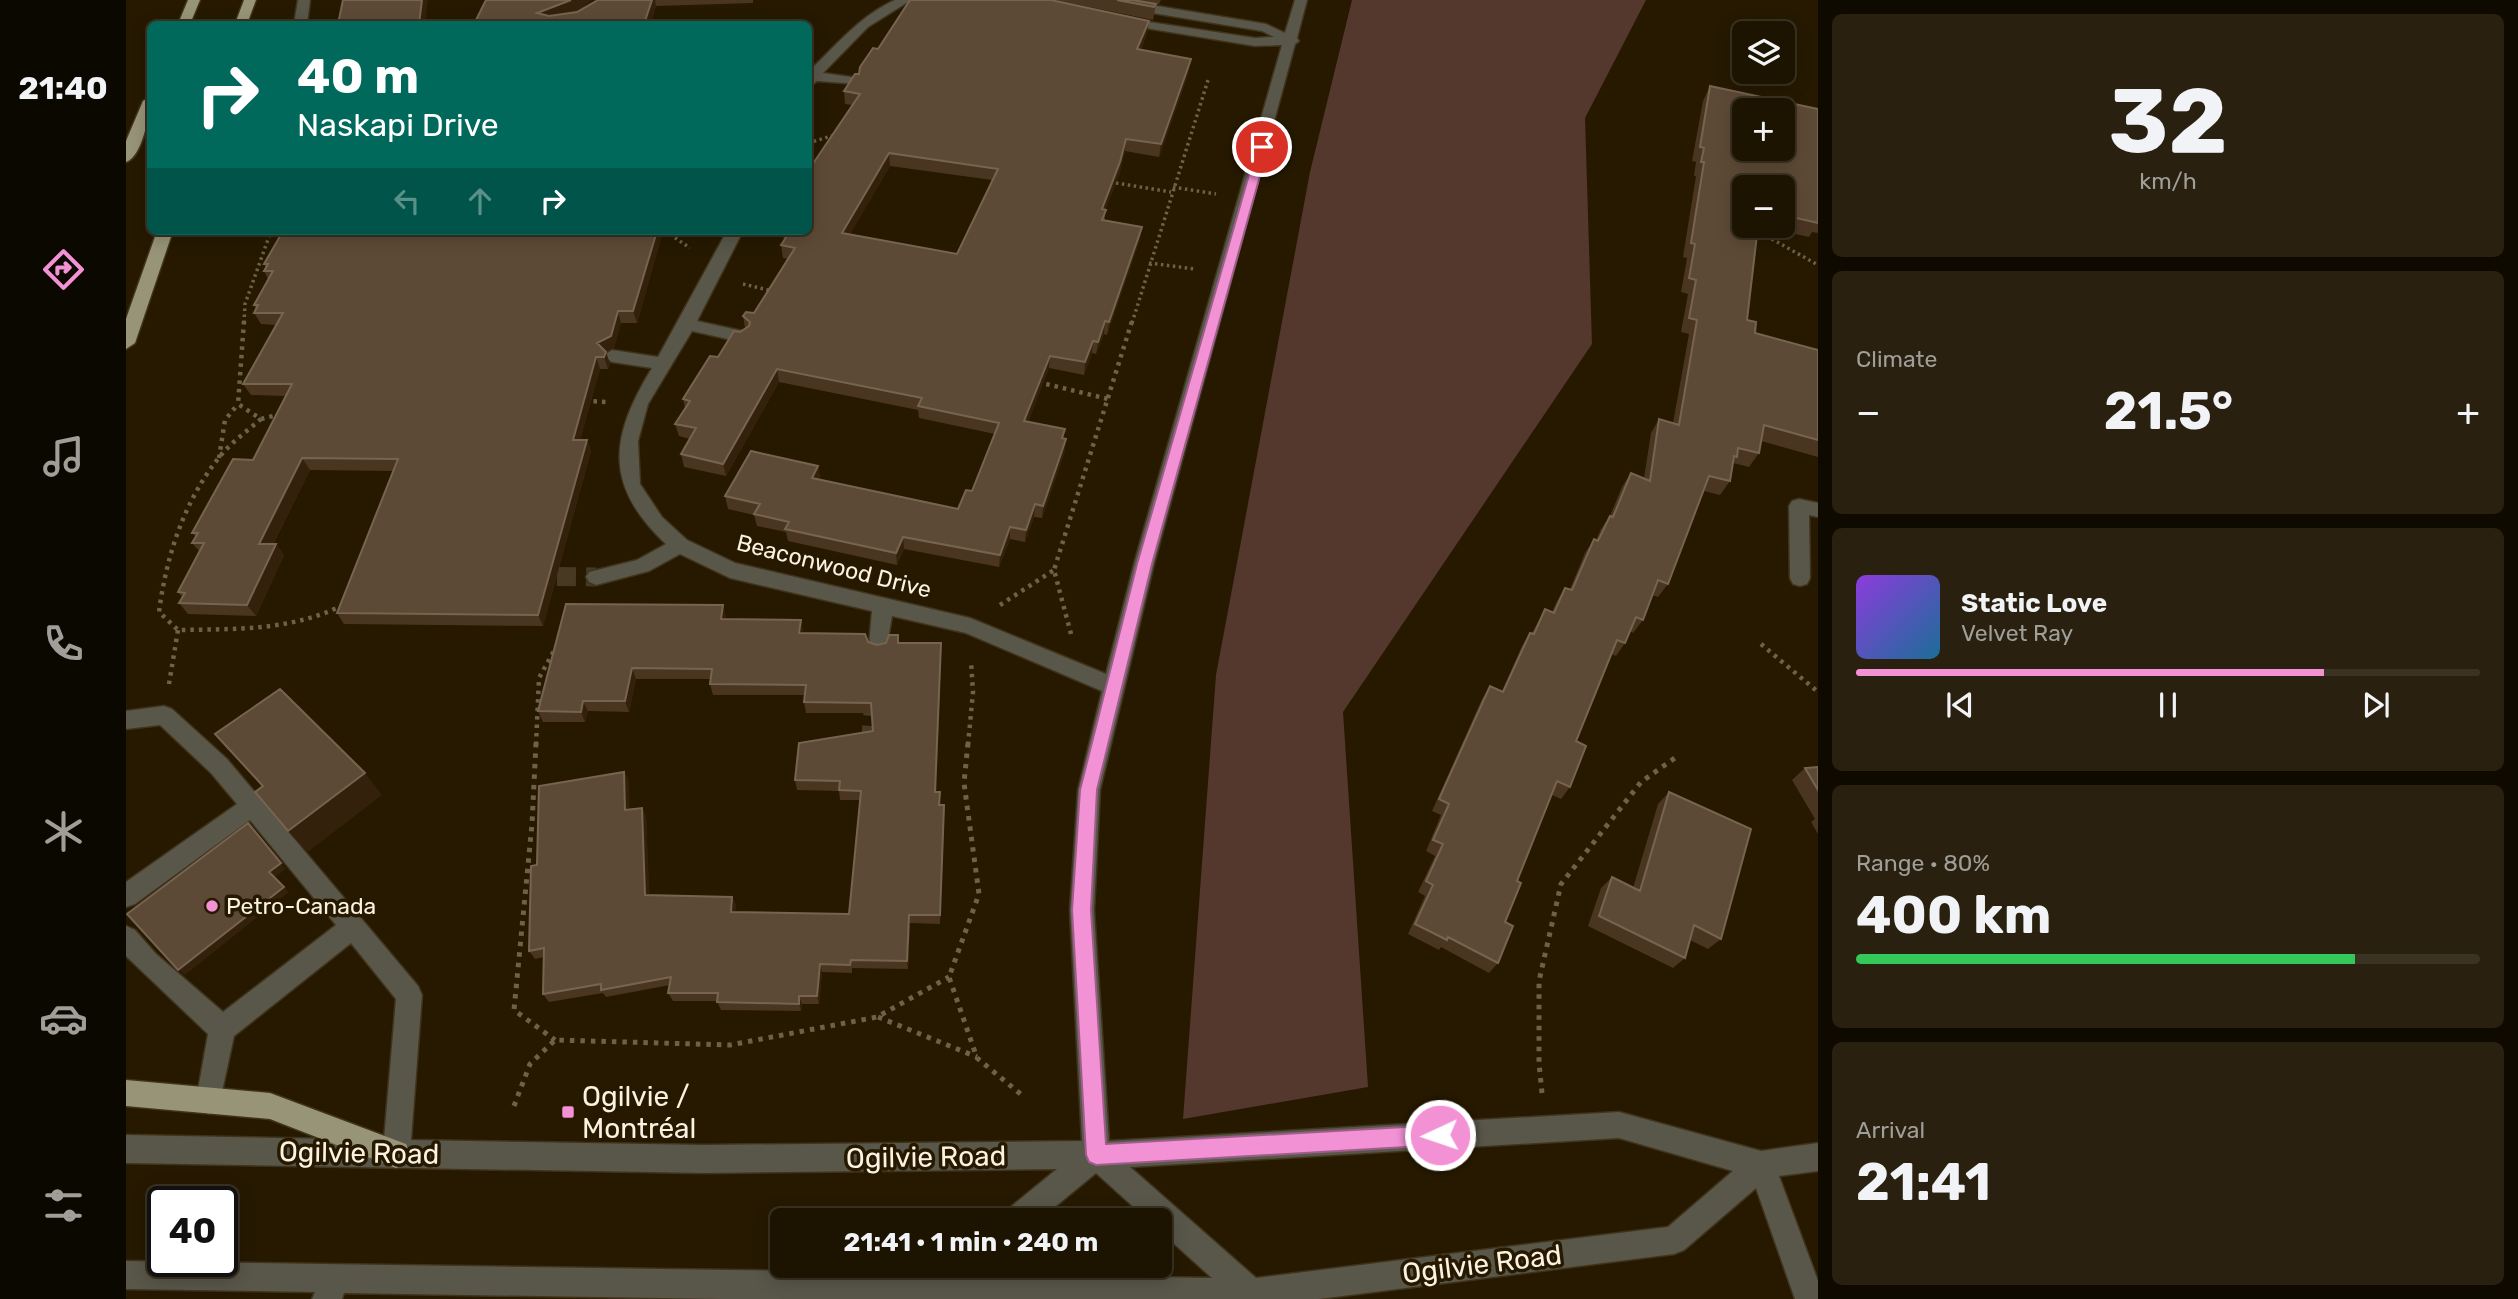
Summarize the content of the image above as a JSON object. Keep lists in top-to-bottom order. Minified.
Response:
{"streets":{"street":["Beaconwood Drive","Ogilvie Road"]},"places":{"other":["Petro-Canada"],"transit":["Ogilvie / Montréal"]},"page":{"tabs":"21:40","tile":[["32","km/h"],"Climate",["Range · 80%","400 km"],["Arrival","21:41"]],"map_buttons":["+","−"],"turn":["40 m","Naskapi Drive"],"heat":["−","21.5°","+"],"song":["Static Love","Velvet Ray"],"limit":"40","trip":"21:41 · 1 min · 240 m"}}
